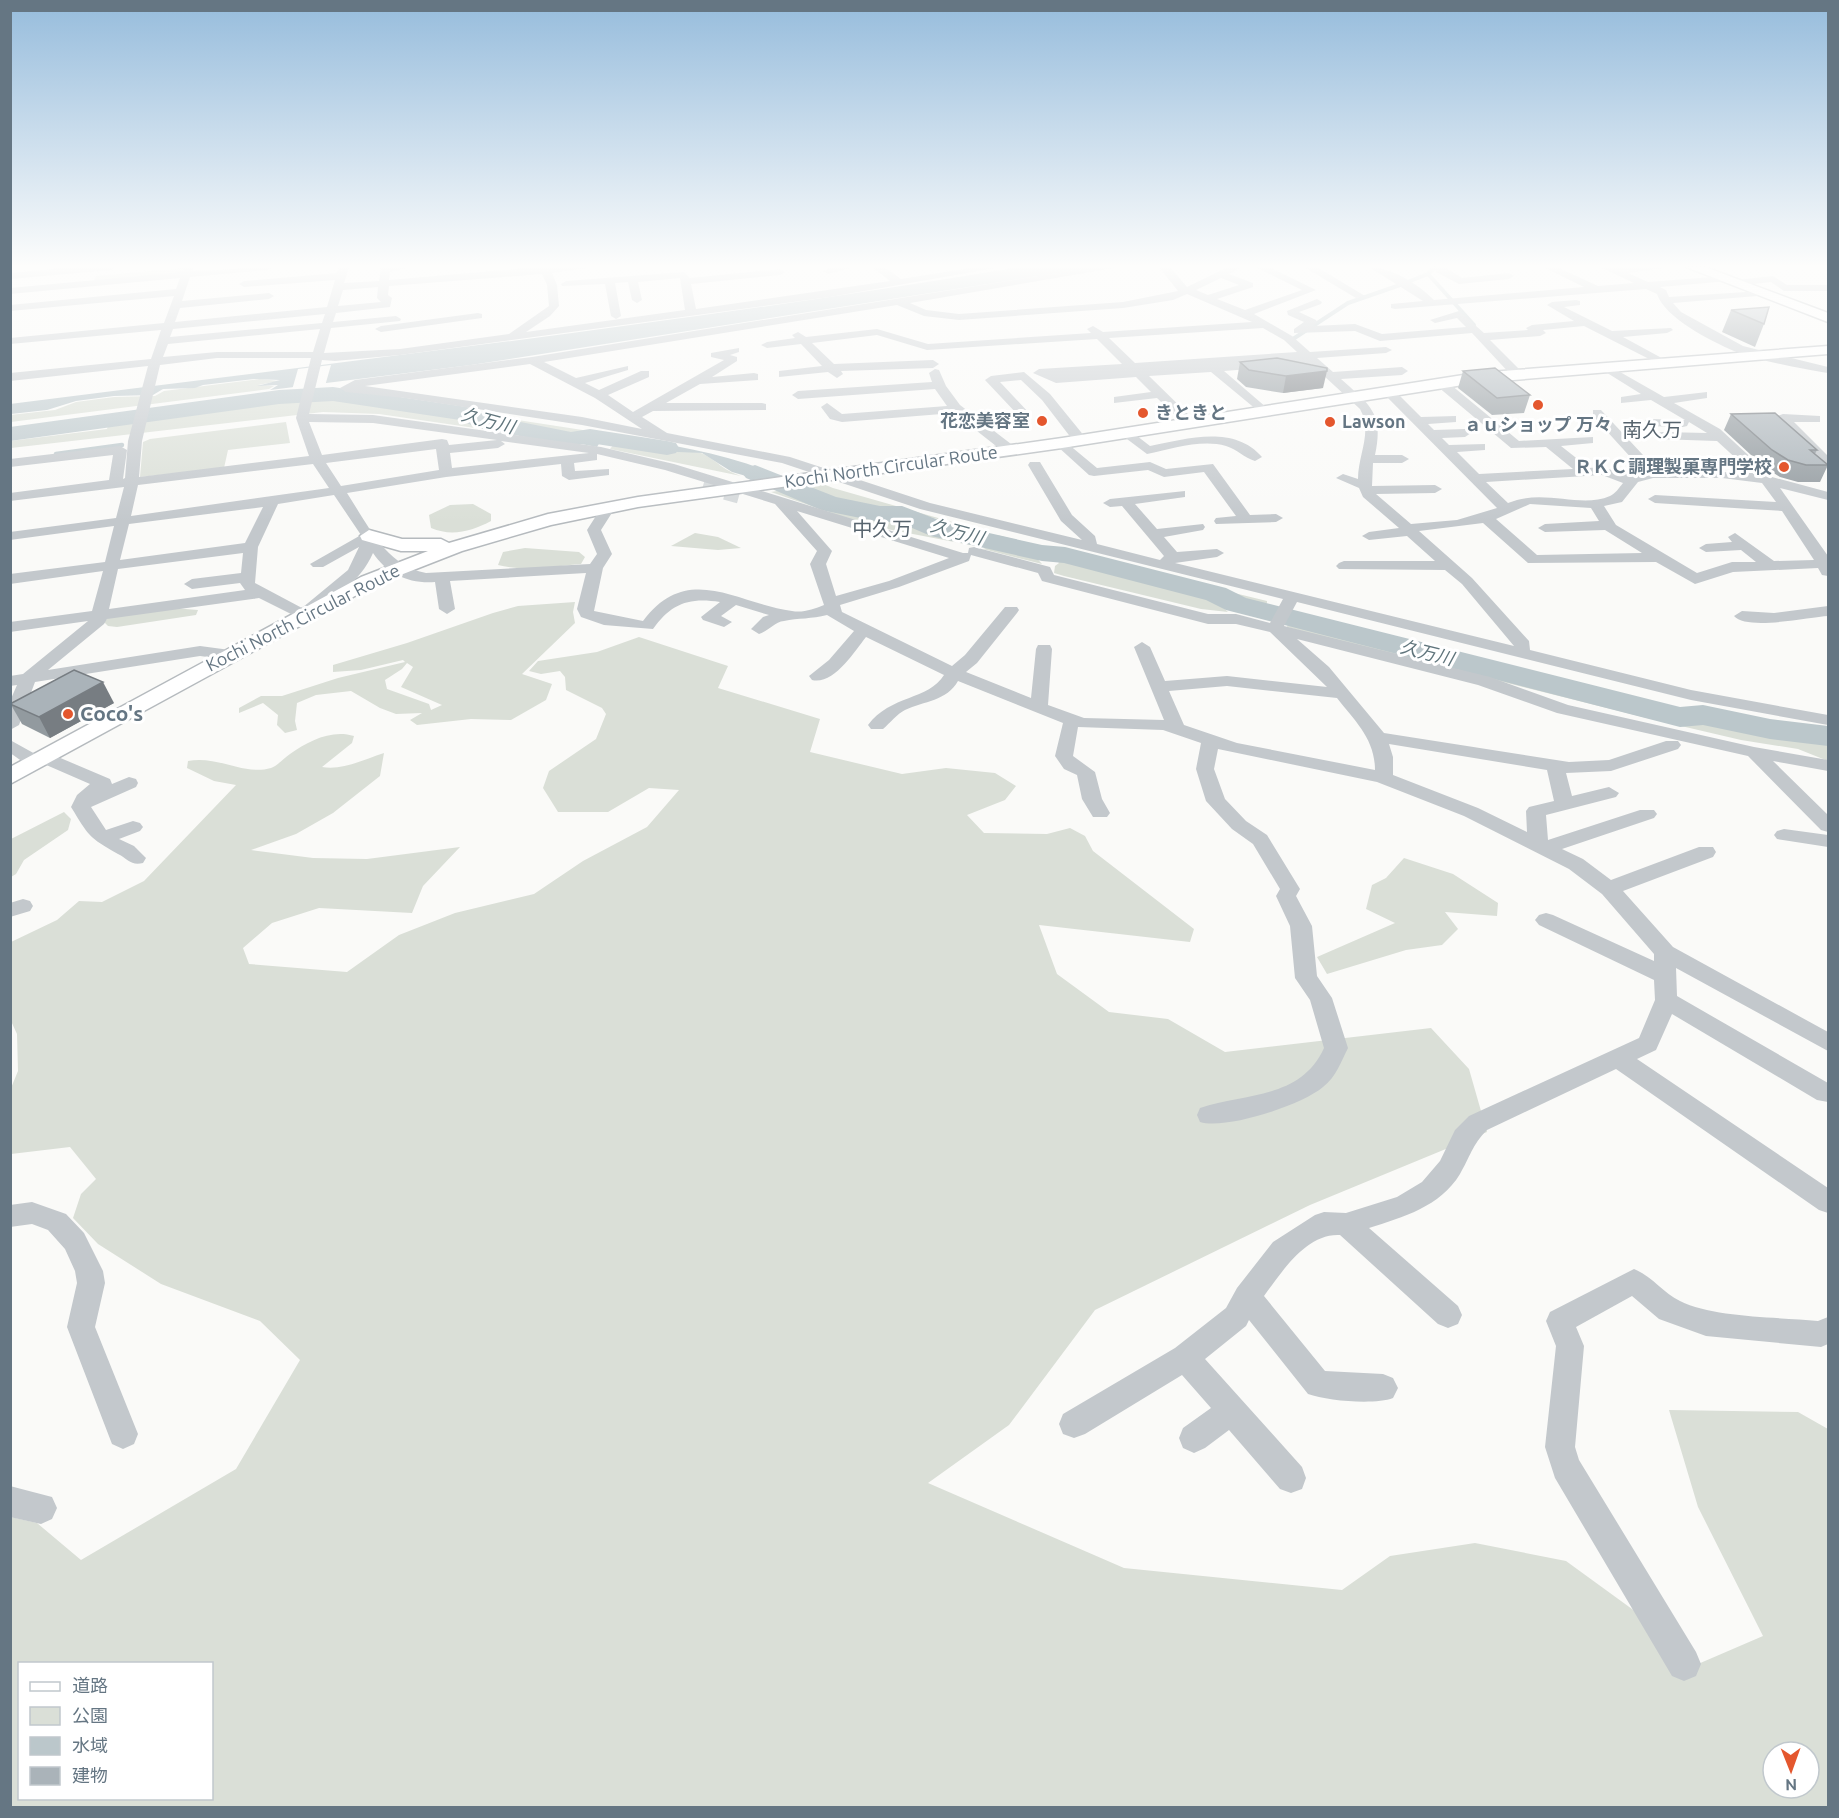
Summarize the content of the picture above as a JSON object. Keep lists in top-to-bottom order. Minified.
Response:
{"streets":{"main road":["Kochi North Circular Route"]},"districts":["南久万","中久万"],"water":["久万川"],"places":["ａｕショップ 万々","きときと","花恋美容室","Lawson","ＲＫＣ調理製菓専門学校","Coco's"],"legend":["道路","公園","水域","建物"],"north":"bottom"}
